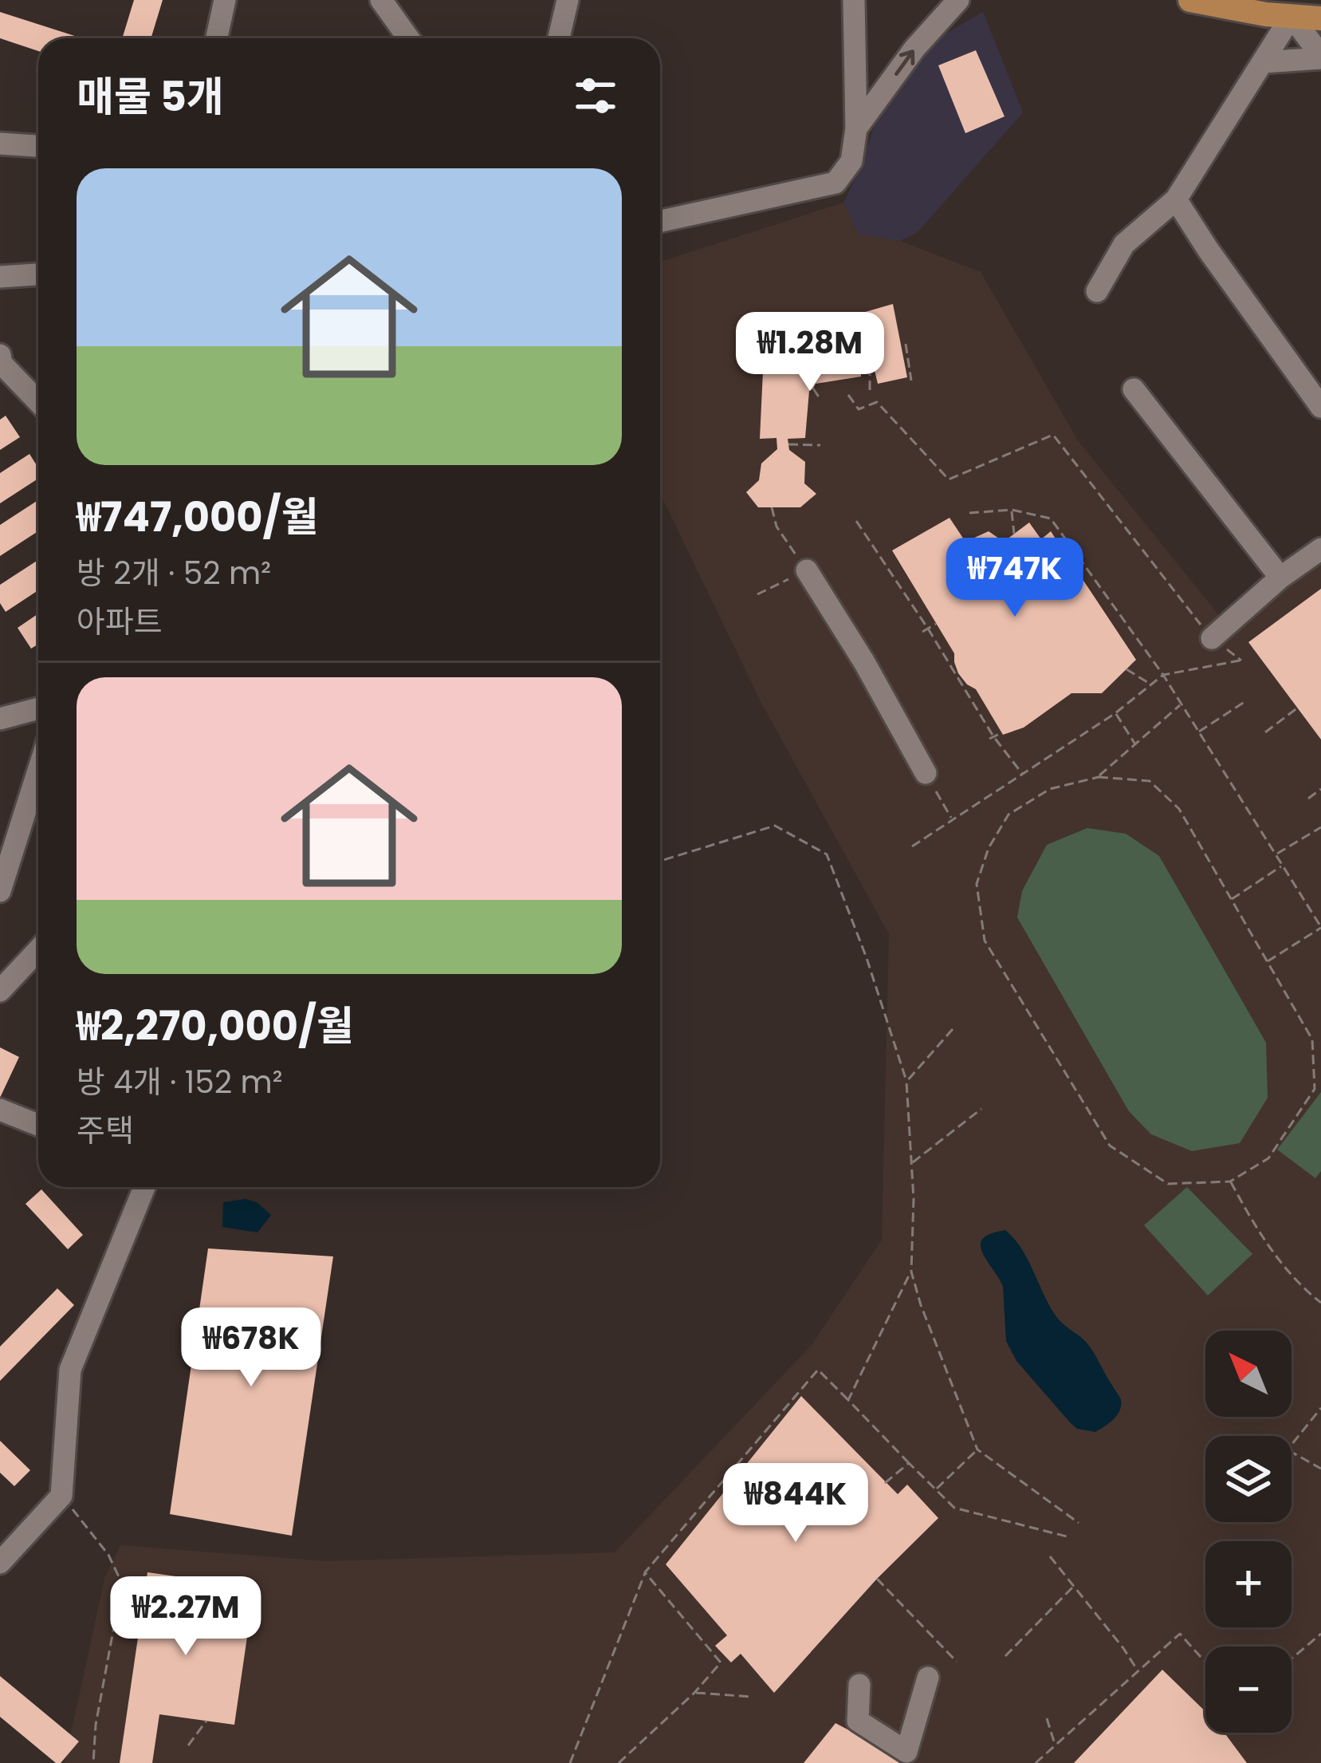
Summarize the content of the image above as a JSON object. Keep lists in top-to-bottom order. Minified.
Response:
{"north":"top left","page":{"heading":"매물 5개","list":[{"name":"₩747,000/월","note":"방 2개 · 52 m² · 아파트"},{"name":"₩2,270,000/월","note":"방 4개 · 152 m² · 주택"}],"price":["₩1.28M","₩747K","₩678K","₩844K","₩2.27M"],"map_buttons":["+","−"]}}
